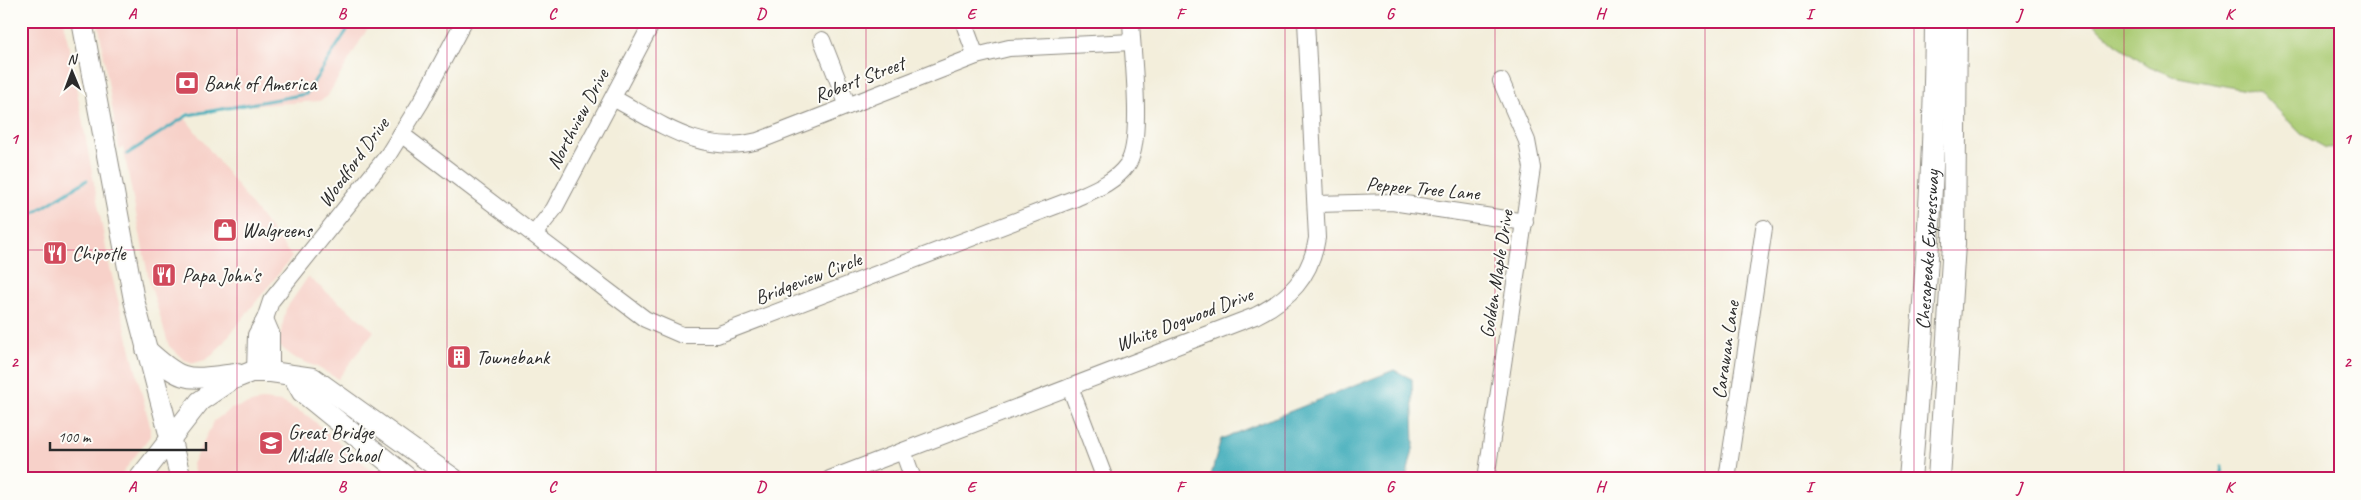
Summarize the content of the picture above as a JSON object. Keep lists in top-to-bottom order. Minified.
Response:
{"streets":{"highway":["Chesapeake Expressway"],"street":["Robert Street","Northview Drive","Woodford Drive","Pepper Tree Lane","Golden Maple Drive","Bridgeview Circle","White Dogwood Drive","Carawan Lane"]},"crossings":[["Robert Street","Northview Drive"],["Robert Street","Bridgeview Circle"],["Northview Drive","Bridgeview Circle"],["Woodford Drive","Bridgeview Circle"],["Pepper Tree Lane","Golden Maple Drive"],["Pepper Tree Lane","White Dogwood Drive"]],"places":{"bank":["Bank of America"],"shop":["Walgreens"],"restaurant":["Chipotle","Papa John's"],"building":["Townebank"],"school or university":["Great Bridge Middle School"]},"scale_bar":"100 m","north":"top","grid":{"columns":["A","B","C","D","E","F","G","H","I","J","K"],"rows":["1","2"]}}
